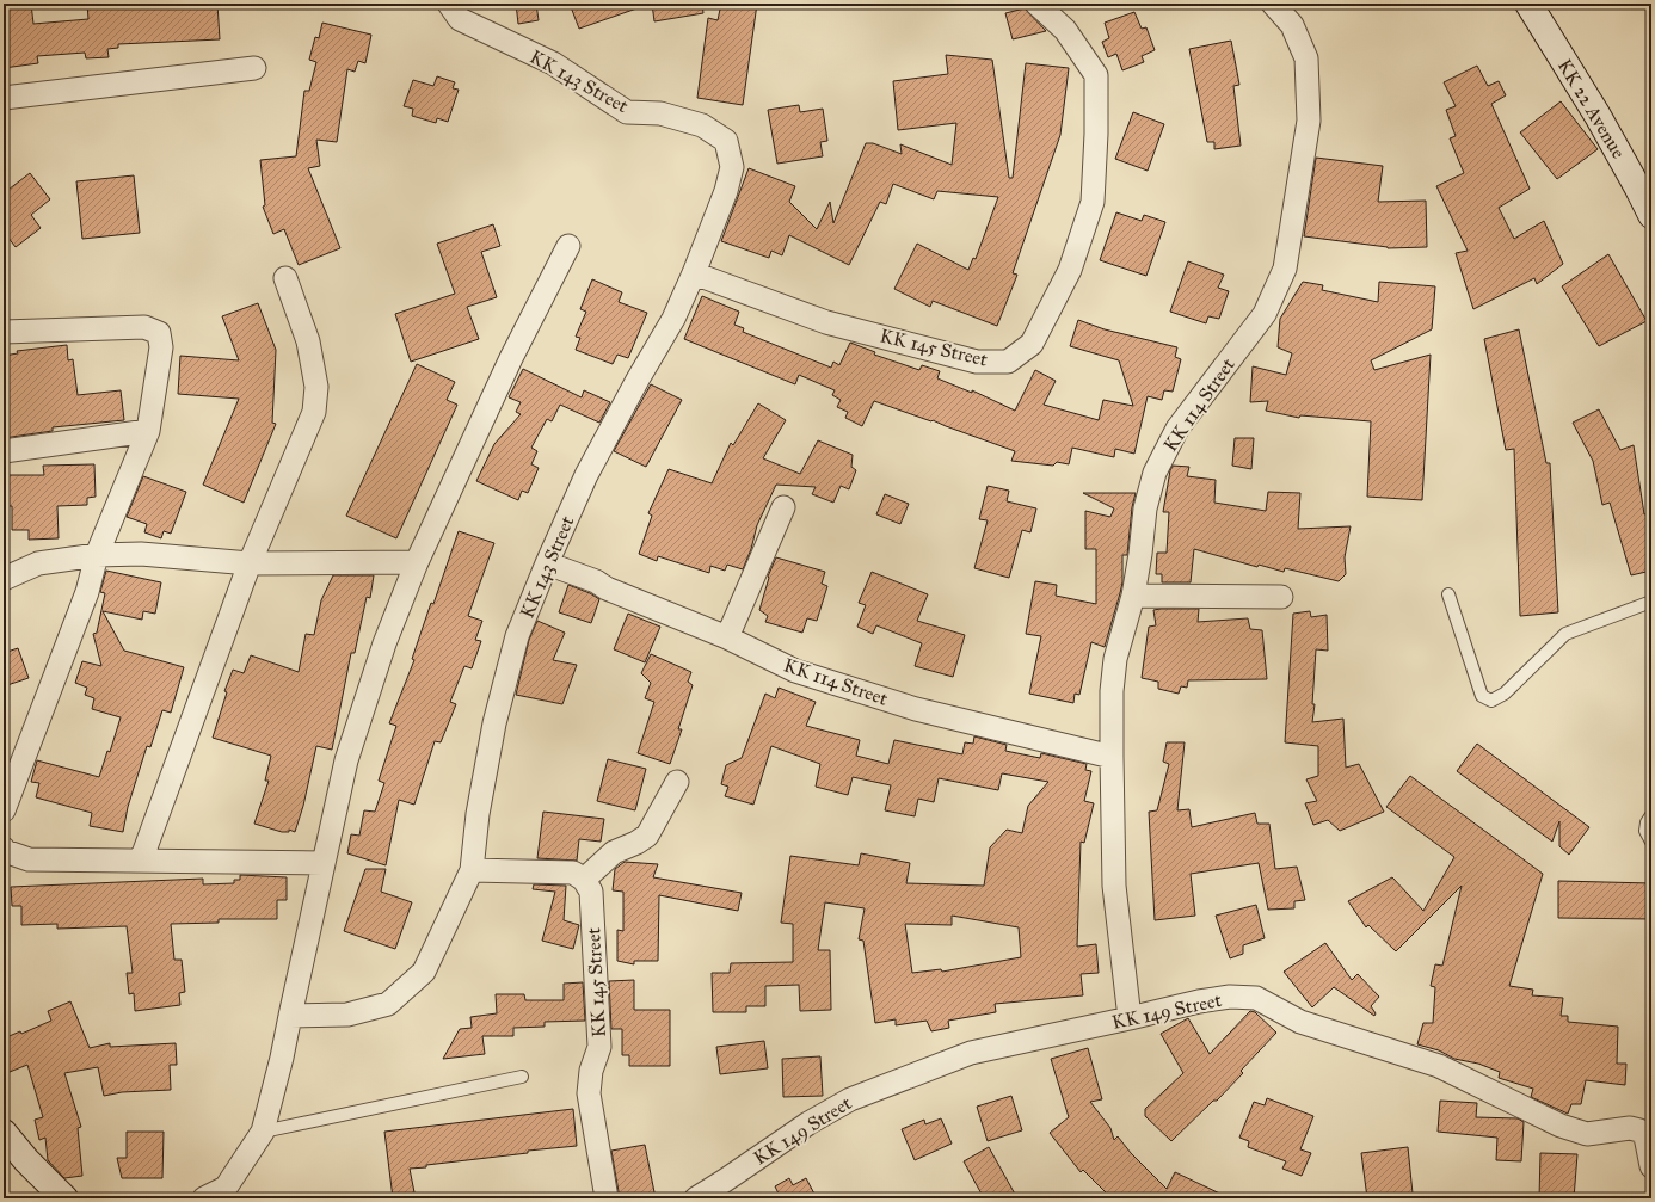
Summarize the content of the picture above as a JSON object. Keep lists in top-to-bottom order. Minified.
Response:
{"streets":{"street":["KK 143 Street","KK 22 Avenue","KK 145 Street","KK 114 Street","KK 149 Street"]},"crossings":[["KK 143 Street","KK 145 Street"],["KK 143 Street","KK 114 Street"],["KK 114 Street","KK 149 Street"]]}
